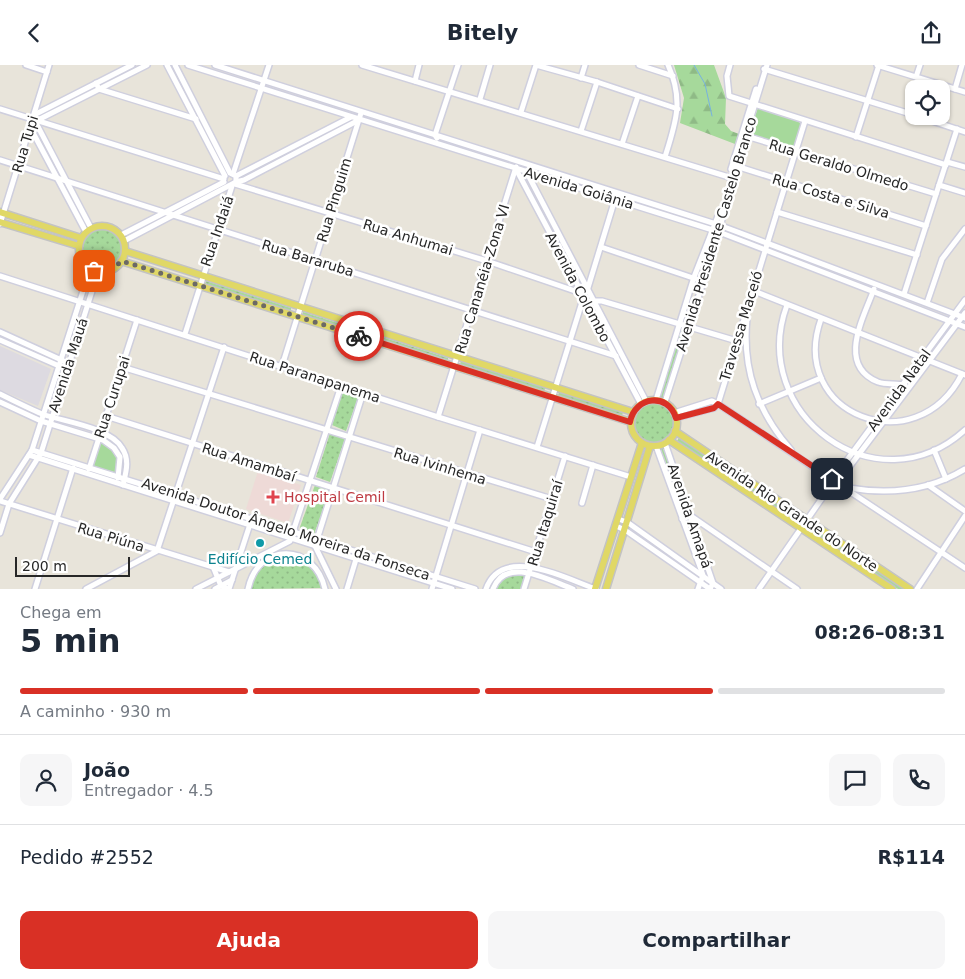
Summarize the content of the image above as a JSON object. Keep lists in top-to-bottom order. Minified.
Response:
{"streets":{"main road":["Avenida Rio Grande do Norte"],"street":["Rua Tupi","Rua Geraldo Olmedo","Avenida Goiânia","Rua Costa e Silva","Rua Pinguim","Rua Indaiá","Avenida Presidente Castelo Branco","Rua Anhumai","Rua Bararuba","Rua Cananéia-Zona VI","Avenida Colombo","Travessa Maceió","Avenida Mauá","Rua Paranapanema","Avenida Natal","Rua Curupai","Rua Amambaí","Rua Ivinhema","Avenida Amapá","Rua Itaquiraí","Avenida Doutor Ângelo Moreira da Fonseca","Rua Piúna"]},"crossings":[["Rua Tupi","Rua Anhumai"],["Rua Tupi","Rua Bararuba"],["Rua Geraldo Olmedo","Avenida Presidente Castelo Branco"],["Rua Geraldo Olmedo","Travessa Maceió"],["Avenida Goiânia","Rua Pinguim"],["Avenida Goiânia","Rua Indaiá"],["Avenida Goiânia","Avenida Presidente Castelo Branco"],["Avenida Goiânia","Rua Cananéia-Zona VI"],["Avenida Goiânia","Avenida Colombo"],["Avenida Goiânia","Travessa Maceió"],["Avenida Goiânia","Avenida Natal"],["Rua Costa e Silva","Avenida Presidente Castelo Branco"],["Rua Costa e Silva","Travessa Maceió"],["Rua Pinguim","Rua Anhumai"],["Rua Pinguim","Rua Bararuba"],["Rua Pinguim","Rua Paranapanema"],["Rua Indaiá","Rua Anhumai"],["Rua Indaiá","Rua Bararuba"],["Rua Indaiá","Rua Paranapanema"],["Avenida Presidente Castelo Branco","Avenida Colombo"],["Avenida Presidente Castelo Branco","Avenida Rio Grande do Norte"],["Avenida Presidente Castelo Branco","Avenida Amapá"],["Rua Anhumai","Rua Cananéia-Zona VI"],["Rua Anhumai","Avenida Colombo"],["Rua Bararuba","Rua Cananéia-Zona VI"],["Rua Bararuba","Avenida Colombo"],["Rua Cananéia-Zona VI","Avenida Colombo"],["Rua Cananéia-Zona VI","Rua Paranapanema"],["Avenida Colombo","Avenida Rio Grande do Norte"],["Avenida Colombo","Avenida Amapá"],["Avenida Mauá","Rua Paranapanema"],["Avenida Mauá","Avenida Doutor Ângelo Moreira da Fonseca"],["Avenida Mauá","Rua Piúna"],["Rua Paranapanema","Rua Curupai"],["Rua Paranapanema","Rua Itaquiraí"],["Rua Curupai","Rua Amambaí"],["Rua Curupai","Rua Ivinhema"],["Rua Curupai","Avenida Doutor Ângelo Moreira da Fonseca"],["Rua Amambaí","Rua Itaquiraí"],["Rua Ivinhema","Rua Itaquiraí"],["Avenida Rio Grande do Norte","Avenida Amapá"]],"places":{"health":["Hospital Cemil"],"other":["Edifício Cemed"]},"scale_bar":"200 m","page":{"header":"Bitely","scale":"200 m","heading":["5 min","Chega em","08:26–08:31"],"panel":["João","Entregador · 4.5","Pedido #2552","R$114"],"bar":"A caminho · 930 m","buttons":["Ajuda","Compartilhar"]}}
